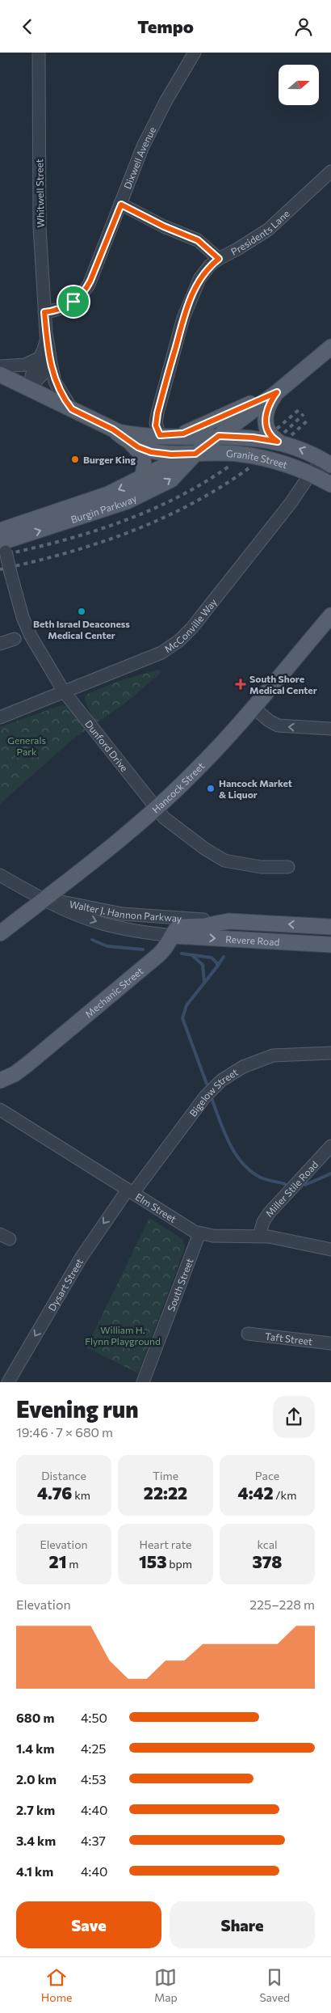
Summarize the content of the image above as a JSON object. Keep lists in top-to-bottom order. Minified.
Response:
{"streets":{"main road":["Granite Street","Burgin Parkway","Hancock Street","Revere Road","Mechanic Street"],"street":["Dixwell Avenue","Whitwell Street","Presidents Lane","McConville Way","Dunford Drive","Walter J. Hannon Parkway","Bigelow Street","Miller Stile Road","Elm Street","Dysart Street","South Street","Taft Street"]},"crossings":[["Dixwell Avenue","Whitwell Street"],["Whitwell Street","Granite Street"],["Presidents Lane","Granite Street"],["Granite Street","Burgin Parkway"],["Granite Street","McConville Way"],["Burgin Parkway","Dunford Drive"],["McConville Way","Dunford Drive"],["Dunford Drive","Hancock Street"],["Hancock Street","Walter J. Hannon Parkway"],["Walter J. Hannon Parkway","Revere Road"],["Walter J. Hannon Parkway","Mechanic Street"],["Revere Road","Mechanic Street"],["Bigelow Street","Elm Street"],["Bigelow Street","Dysart Street"],["Miller Stile Road","Elm Street"],["Elm Street","Dysart Street"],["Elm Street","South Street"]],"one_way":["Dysart Street"],"parks":["Generals Park","William H. Flynn Playground"],"places":{"other":["Burger King","Beth Israel Deaconess Medical Center","Hancock Market & Liquor"],"health":["South Shore Medical Center"]},"north":"right","page":{"header":"Tempo","heading":["Evening run","19:46 · 7 × 680 m"],"stats":[["Distance","4.76 km"],["Time","22:22"],["Pace","4:42 /km"],["Elevation","21 m"],["Heart rate","153 bpm"],["kcal","378"]],"chart":["Elevation","225–228 m"],"list":[{"name":"680 m","note":"4:50"},{"name":"1.4 km","note":"4:25"},{"name":"2.0 km","note":"4:53"},{"name":"2.7 km","note":"4:40"},{"name":"3.4 km","note":"4:37"},{"name":"4.1 km","note":"4:40"}],"buttons":["Save","Share"],"tabs":["Home","Map","Saved"]}}
